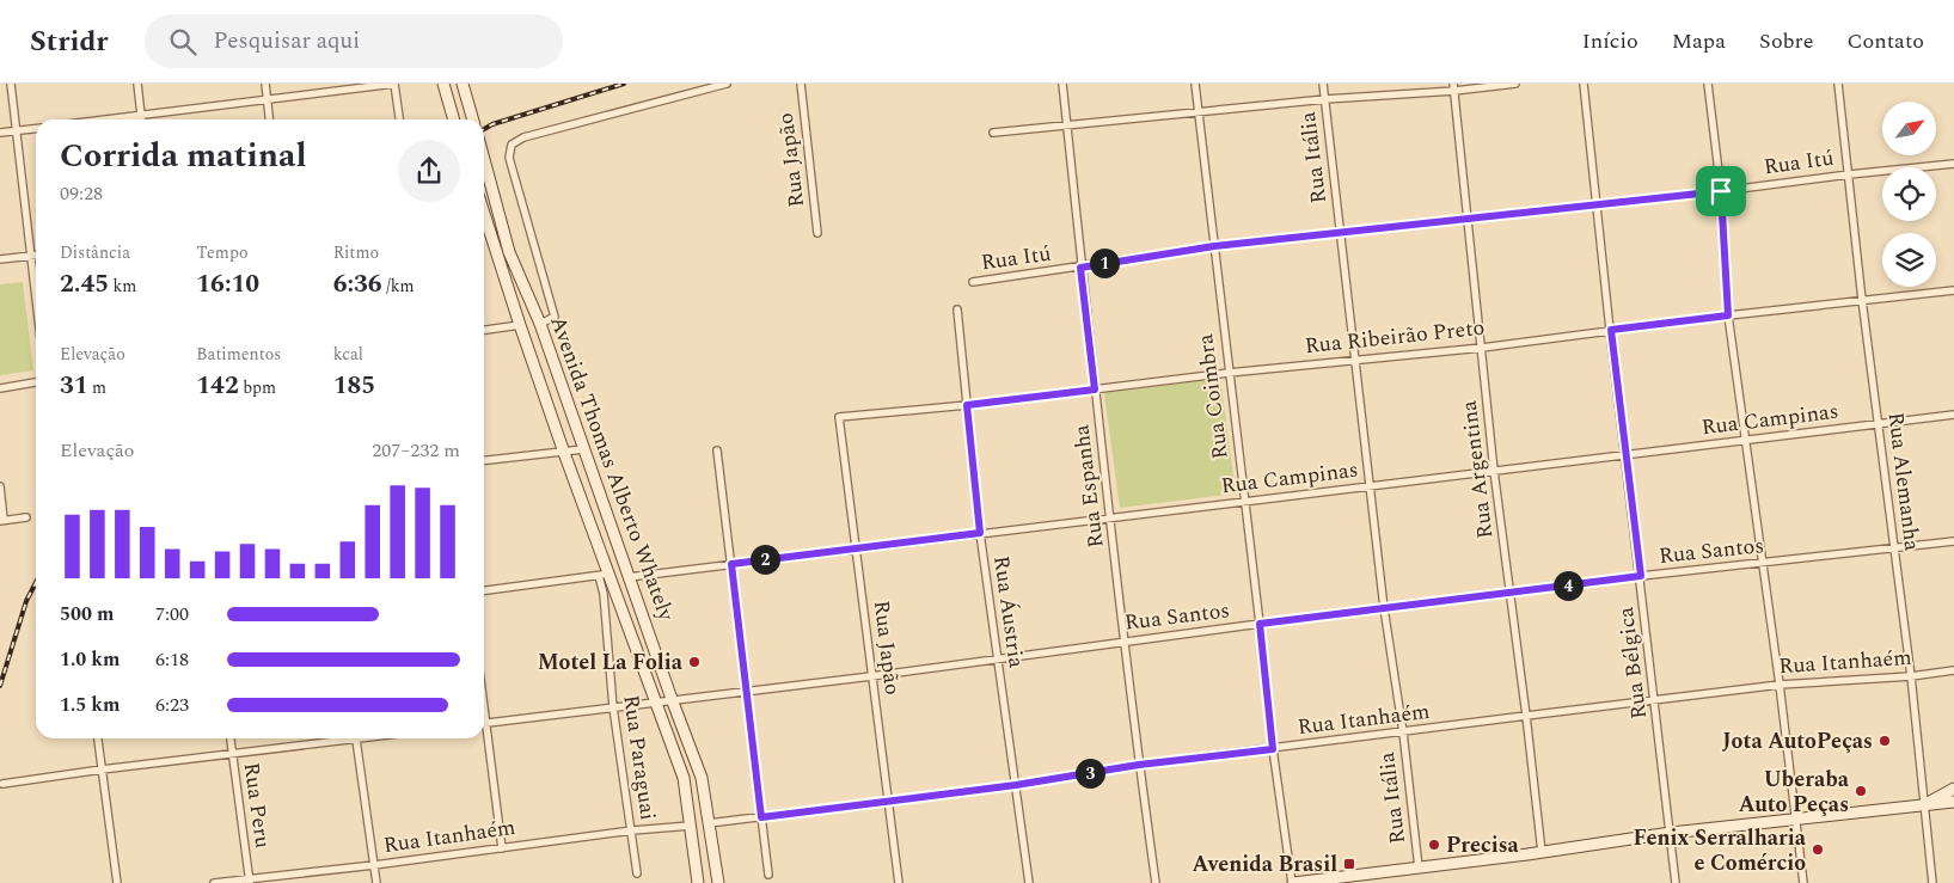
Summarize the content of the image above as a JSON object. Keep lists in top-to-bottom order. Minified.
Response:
{"streets":{"main road":["Avenida Thomas Alberto Whately"],"street":["Rua Itália","Rua Japão","Rua Itú","Rua Ribeirão Preto","Rua Coimbra","Rua Campinas","Rua Argentina","Rua Alemanha","Rua Espanha","Rua Santos","Rua Áustria","Rua Itanhaém","Rua Bélgica","Rua Paraguai","Rua Peru"]},"crossings":[["Rua Itália","Rua Itú"],["Rua Itália","Rua Ribeirão Preto"],["Rua Itália","Rua Campinas"],["Rua Itália","Rua Santos"],["Rua Itália","Rua Itanhaém"],["Rua Japão","Rua Ribeirão Preto"],["Rua Japão","Rua Campinas"],["Rua Japão","Rua Santos"],["Rua Japão","Rua Itanhaém"],["Rua Itú","Rua Coimbra"],["Rua Itú","Rua Argentina"],["Rua Itú","Rua Alemanha"],["Rua Itú","Rua Espanha"],["Rua Itú","Rua Bélgica"],["Rua Ribeirão Preto","Rua Coimbra"],["Rua Ribeirão Preto","Rua Argentina"],["Rua Ribeirão Preto","Rua Alemanha"],["Rua Ribeirão Preto","Rua Espanha"],["Rua Ribeirão Preto","Rua Áustria"],["Rua Ribeirão Preto","Rua Bélgica"],["Rua Coimbra","Rua Campinas"],["Rua Coimbra","Rua Santos"],["Rua Coimbra","Rua Itanhaém"],["Rua Campinas","Avenida Thomas Alberto Whately"],["Rua Campinas","Rua Argentina"],["Rua Campinas","Rua Alemanha"],["Rua Campinas","Rua Espanha"],["Rua Campinas","Rua Áustria"],["Rua Campinas","Rua Bélgica"],["Avenida Thomas Alberto Whately","Rua Santos"],["Avenida Thomas Alberto Whately","Rua Itanhaém"],["Avenida Thomas Alberto Whately","Rua Paraguai"],["Rua Argentina","Rua Santos"],["Rua Argentina","Rua Itanhaém"],["Rua Alemanha","Rua Santos"],["Rua Alemanha","Rua Itanhaém"],["Rua Espanha","Rua Santos"],["Rua Espanha","Rua Itanhaém"],["Rua Santos","Rua Áustria"],["Rua Santos","Rua Bélgica"],["Rua Santos","Rua Paraguai"],["Rua Áustria","Rua Itanhaém"],["Rua Itanhaém","Rua Bélgica"],["Rua Itanhaém","Rua Paraguai"],["Rua Itanhaém","Rua Peru"]],"places":{"other":["Motel La Folia","Jota AutoPeças","Uberaba Auto Peças","Precisa","Fenix Serralharia e Comércio"],"transit":["Avenida Brasil"]},"north":"top right","page":{"header":"Stridr","search":"Pesquisar aqui","nav":["Início","Mapa","Sobre","Contato"],"heading":["Corrida matinal","09:28"],"stats":[["Distância","2.45 km"],["Tempo","16:10"],["Ritmo","6:36 /km"],["Elevação","31 m"],["Batimentos","142 bpm"],["kcal","185"]],"pins":["1","2","4","3"],"chart":["Elevação","207–232 m"],"list":[{"name":"500 m","note":"7:00"},{"name":"1.0 km","note":"6:18"},{"name":"1.5 km","note":"6:23"}]}}
